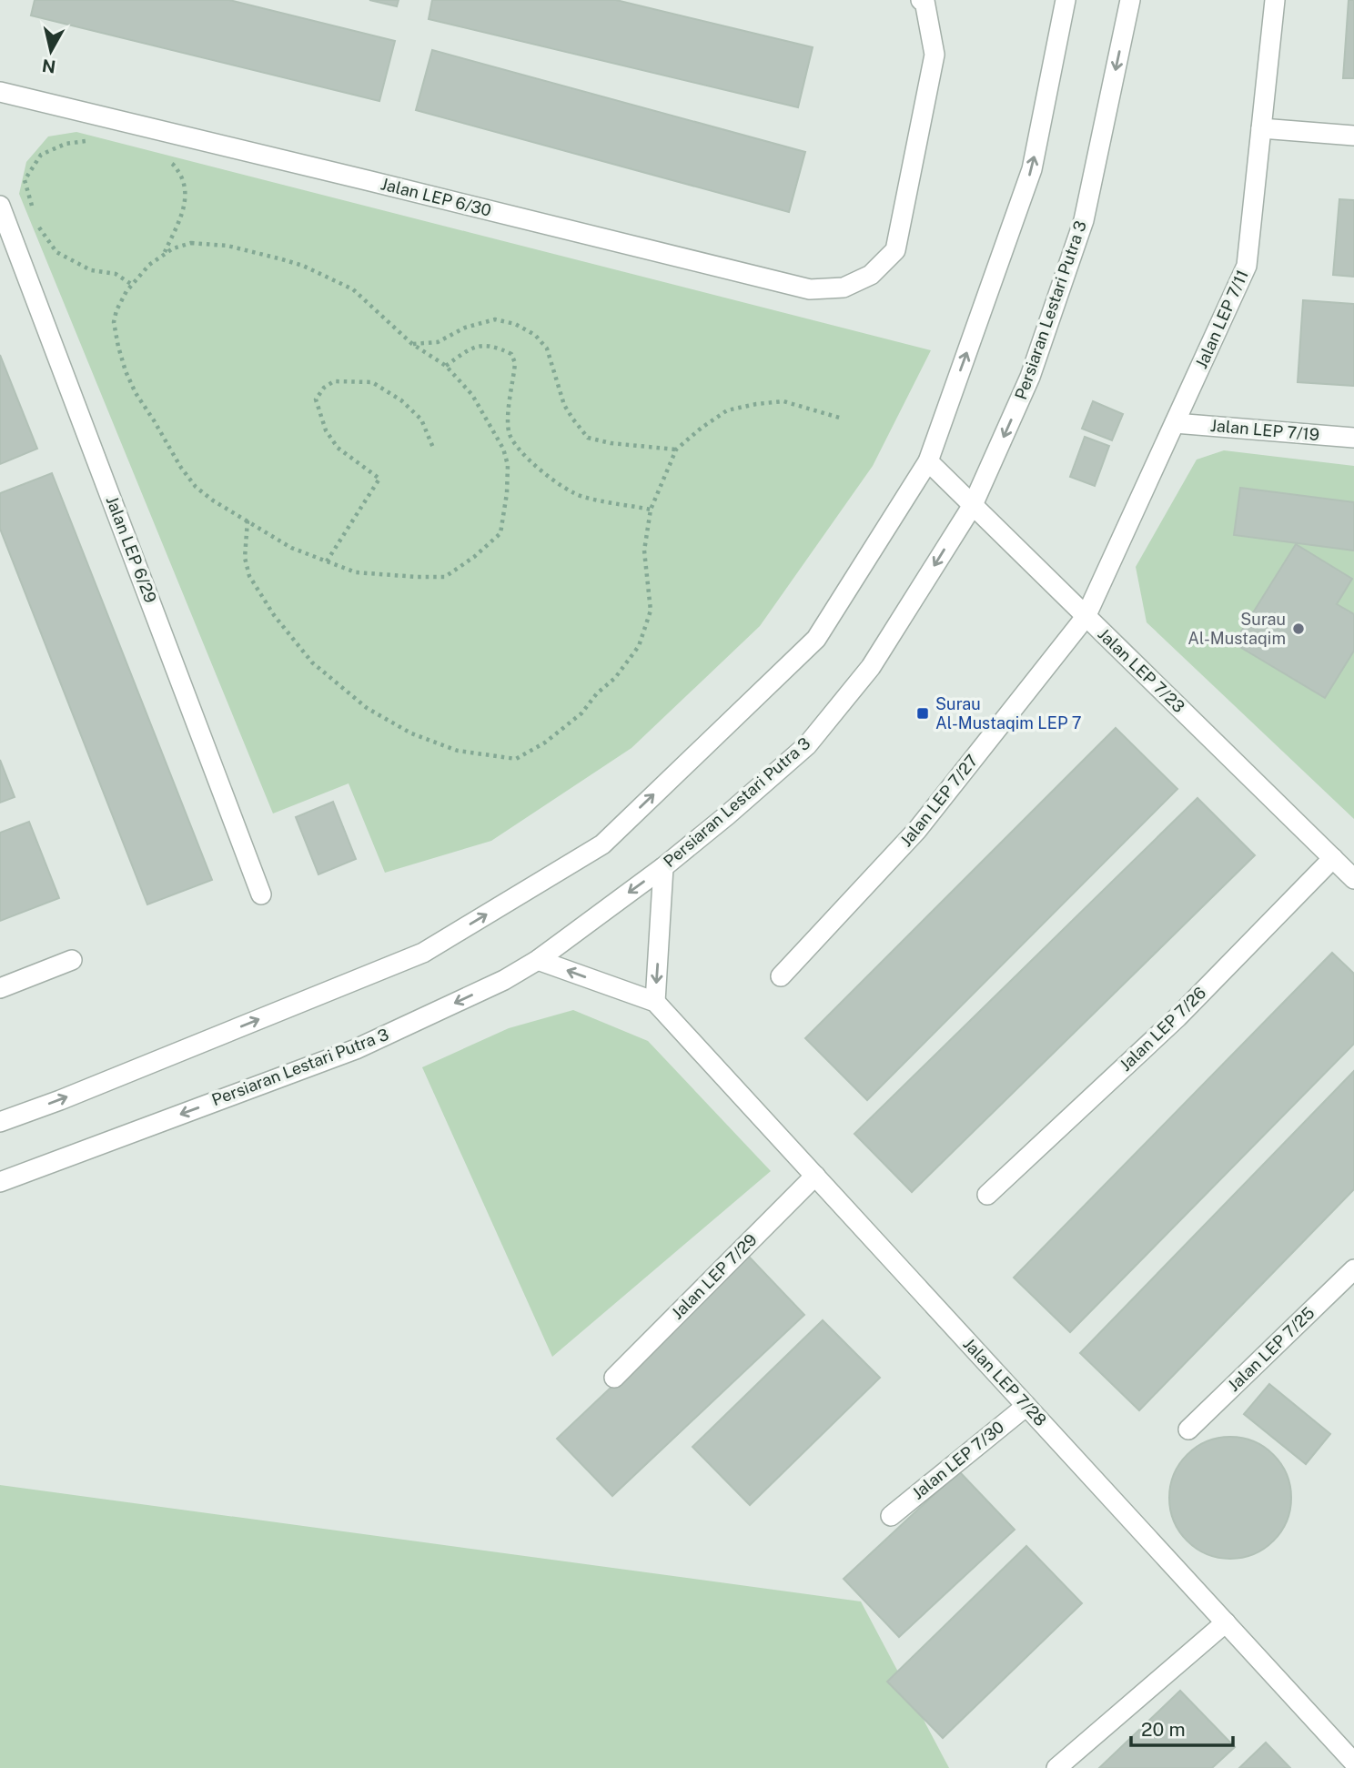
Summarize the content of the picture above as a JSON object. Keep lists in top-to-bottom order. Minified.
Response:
{"streets":{"street":["Jalan LEP 6/30","Persiaran Lestari Putra 3","Jalan LEP 7/11","Jalan LEP 7/19","Jalan LEP 6/29","Jalan LEP 7/23","Jalan LEP 7/27","Jalan LEP 7/26","Jalan LEP 7/29","Jalan LEP 7/25","Jalan LEP 7/28","Jalan LEP 7/30"]},"crossings":[["Persiaran Lestari Putra 3","Jalan LEP 7/23"],["Jalan LEP 7/11","Jalan LEP 7/19"],["Jalan LEP 7/11","Jalan LEP 7/23"],["Jalan LEP 7/11","Jalan LEP 7/27"],["Jalan LEP 7/23","Jalan LEP 7/27"],["Jalan LEP 7/23","Jalan LEP 7/26"],["Jalan LEP 7/29","Jalan LEP 7/28"],["Jalan LEP 7/28","Jalan LEP 7/30"]],"places":{"other":["Surau Al-Mustaqim"],"transit":["Surau Al-Mustaqim LEP 7"]},"scale_bar":"20 m","north":"bottom"}
